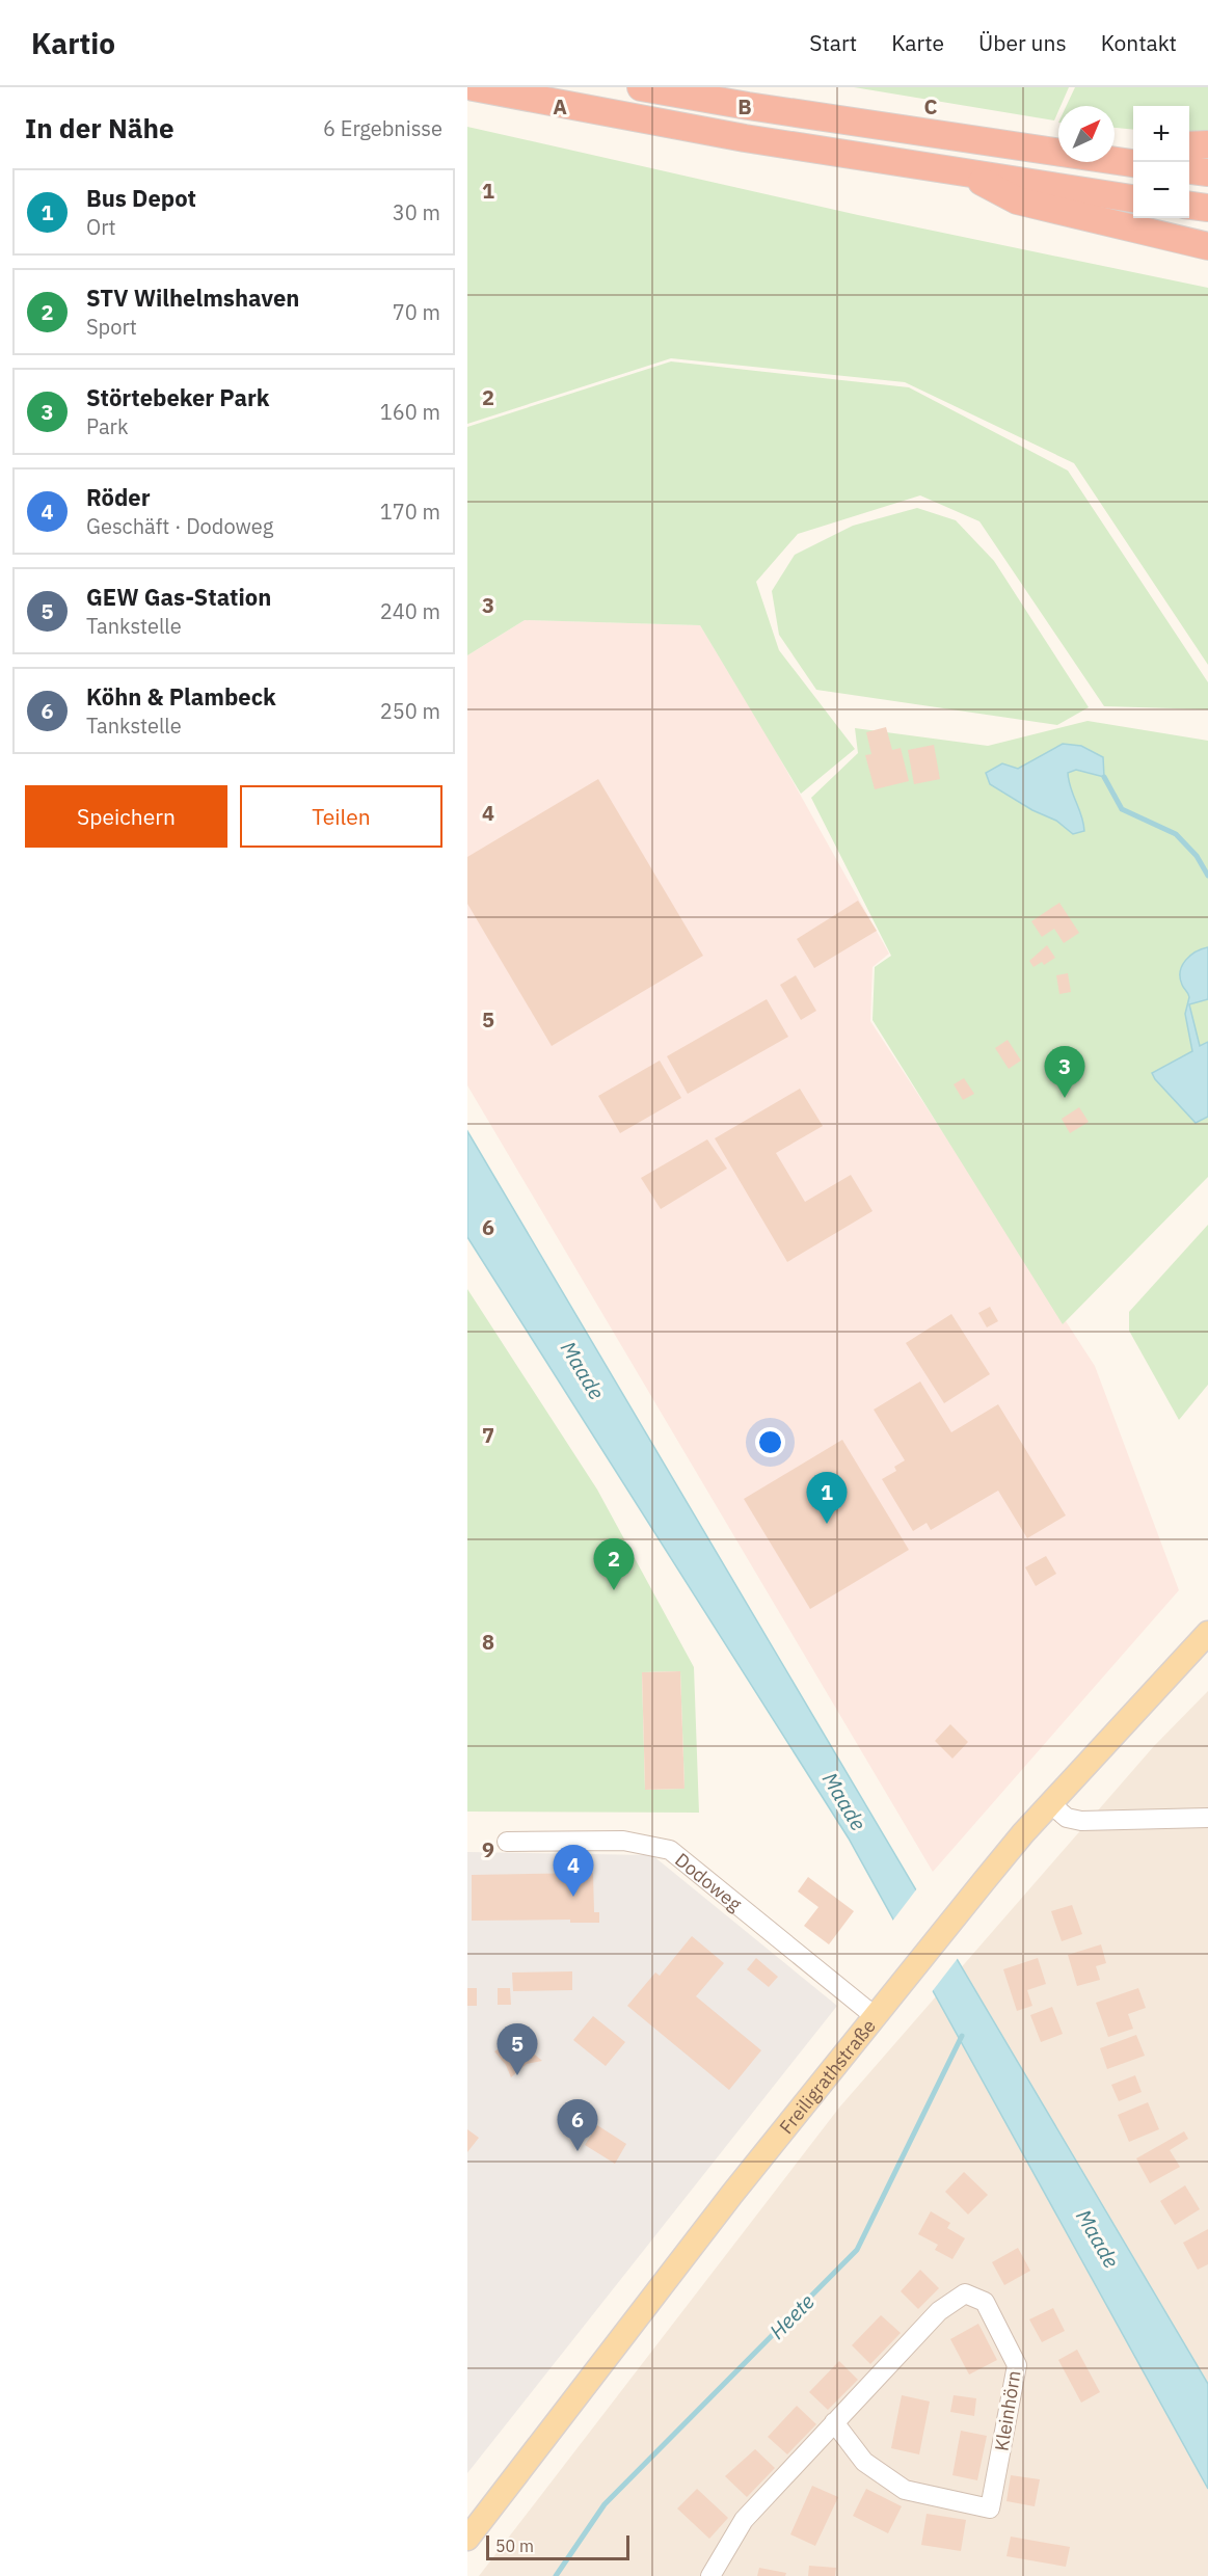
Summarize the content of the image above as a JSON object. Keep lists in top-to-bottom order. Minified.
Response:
{"streets":{"main road":["Freiligrathstraße"],"street":["Dodoweg","Kleinhörn"]},"crossings":[["Dodoweg","Freiligrathstraße"]],"water":["Maade","Heete"],"scale_bar":"50 m","north":"top right","page":{"header":"Kartio","nav":["Start","Karte","Über uns","Kontakt"],"heading":["In der Nähe","6 Ergebnisse"],"map_buttons":["+","−"],"list":[{"mark":"1","name":"Bus Depot","note":"Ort","value":"30 m"},{"mark":"2","name":"STV Wilhelmshaven","note":"Sport","value":"70 m"},{"mark":"3","name":"Störtebeker Park","note":"Park","value":"160 m"},{"mark":"4","name":"Röder","note":"Geschäft · Dodoweg","value":"170 m"},{"mark":"5","name":"GEW Gas-Station","note":"Tankstelle","value":"240 m"},{"mark":"6","name":"Köhn & Plambeck","note":"Tankstelle","value":"250 m"}],"buttons":["Speichern","Teilen"],"pins":["3","1","2","4","5","6"],"scale":"50 m"},"grid":{"columns":["A","B","C"],"rows":["1","2","3","4","5","6","7","8","9"]}}
